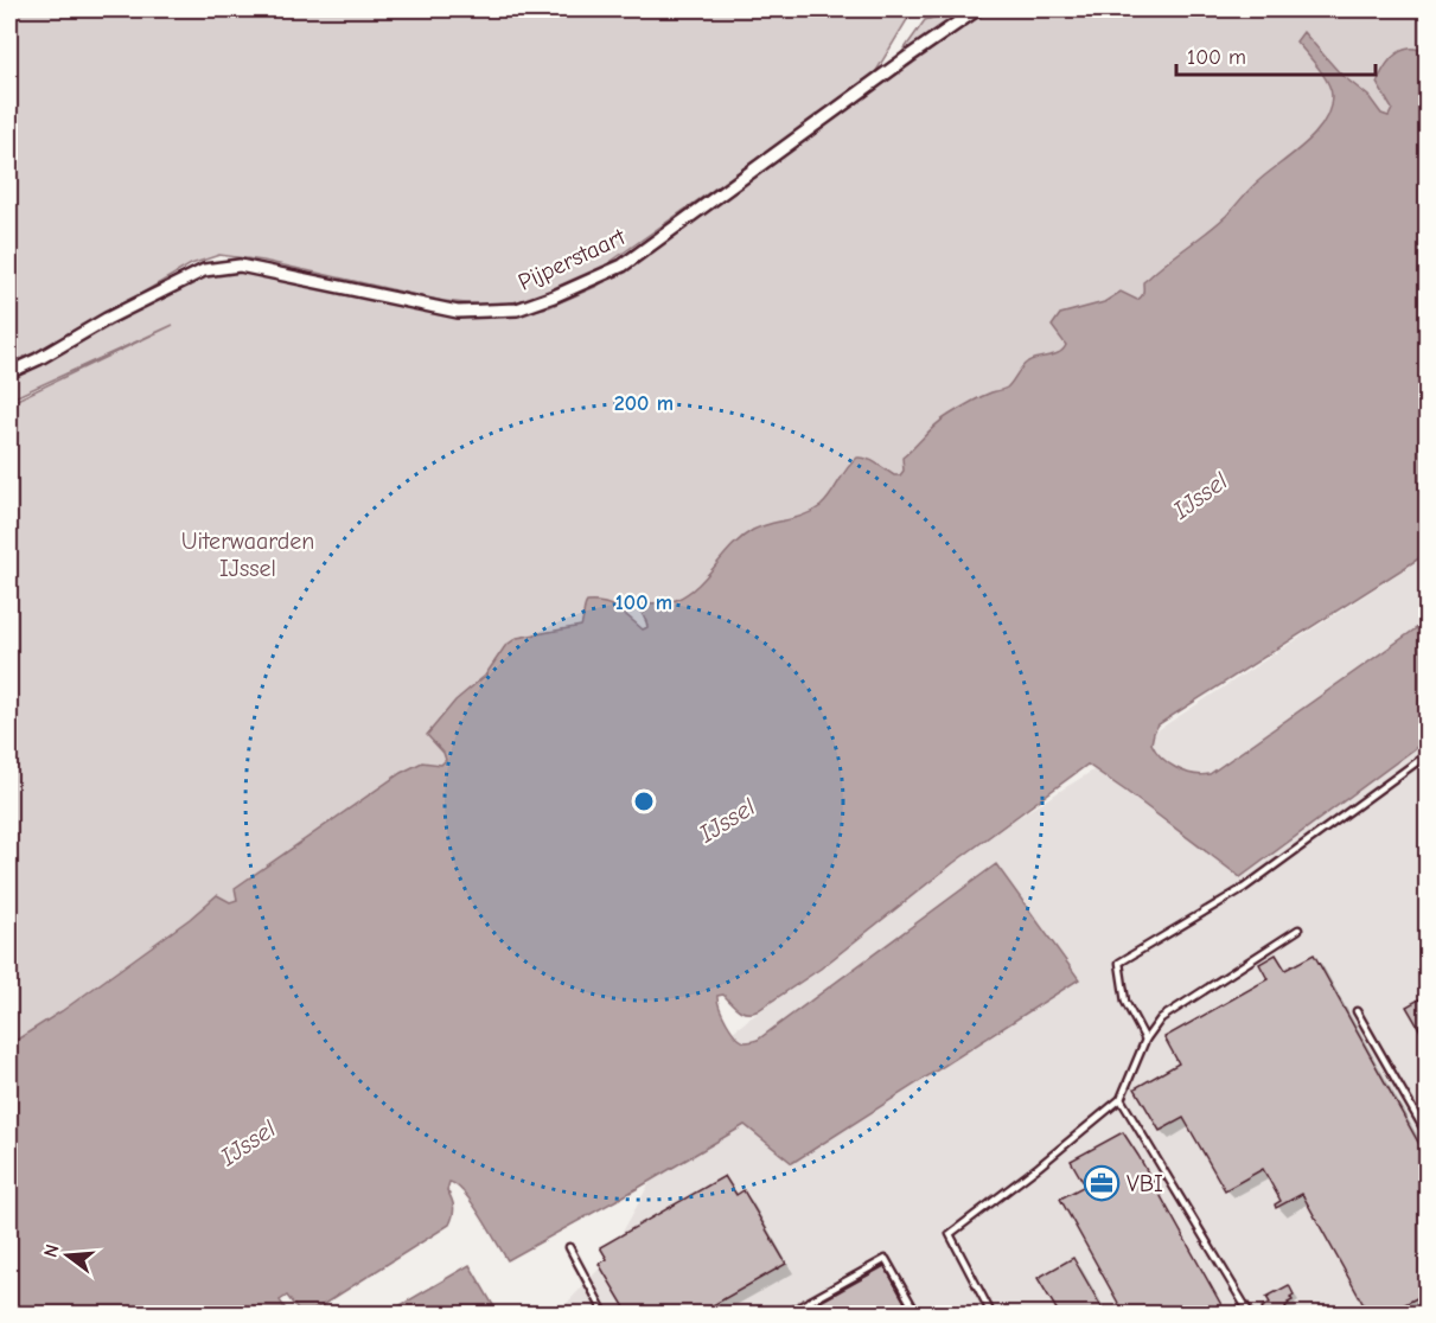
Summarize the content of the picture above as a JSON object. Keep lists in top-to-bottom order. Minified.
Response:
{"streets":{"street":["Pijperstaart"]},"water":["IJssel"],"parks":["Uiterwaarden IJssel"],"places":{"office":["VBI"]},"scale_bar":"100 m","north":"left","rings":["200 m","100 m"]}
